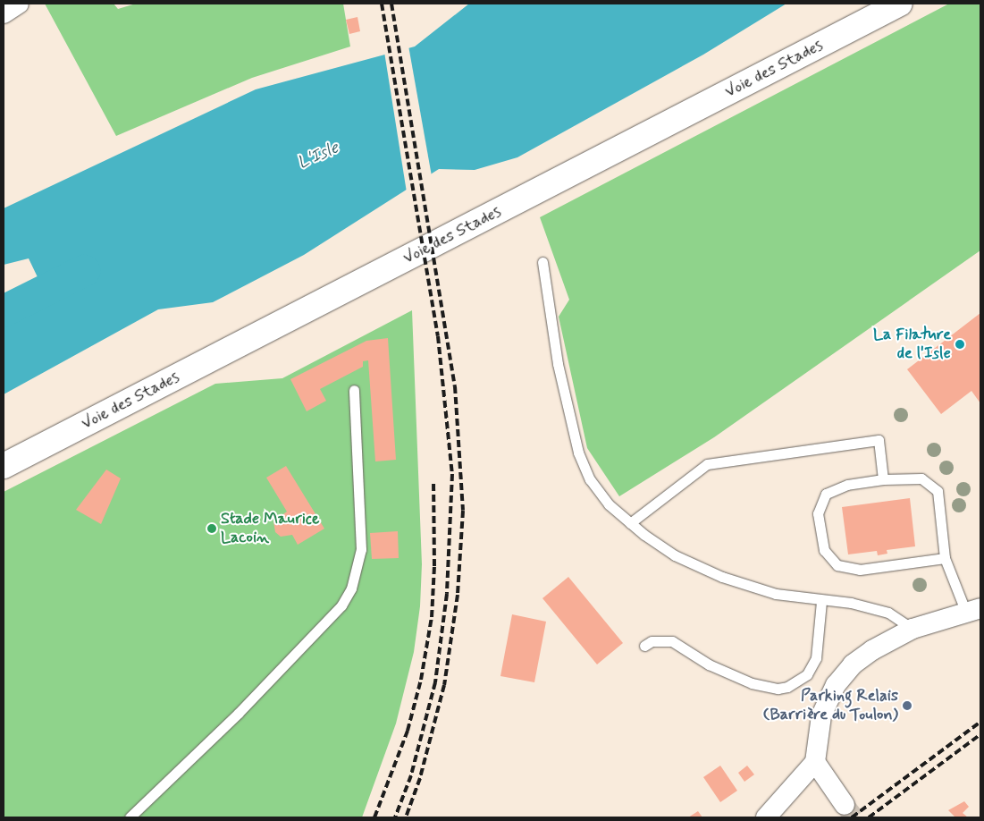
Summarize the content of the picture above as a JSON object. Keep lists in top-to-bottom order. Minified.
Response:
{"streets":{"main road":["Voie des Stades"]},"water":["L'Isle"],"places":["La Filature de l'Isle","Stade Maurice Lacoin","Parking Relais (Barrière du Toulon)"]}
